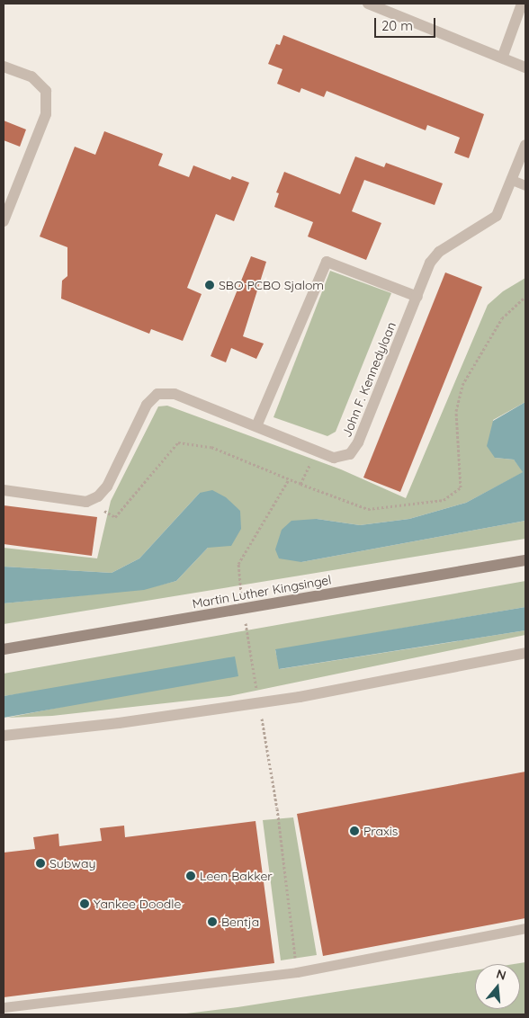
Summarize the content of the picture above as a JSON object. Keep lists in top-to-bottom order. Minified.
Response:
{"streets":{"street":["John F. Kennedylaan","Martin Luther Kingsingel"]},"places":["SBO PCBO Sjalom","Praxis","Subway","Leen Bakker","Yankee Doodle","Bentja"],"scale_bar":"20 m","north":"top"}
